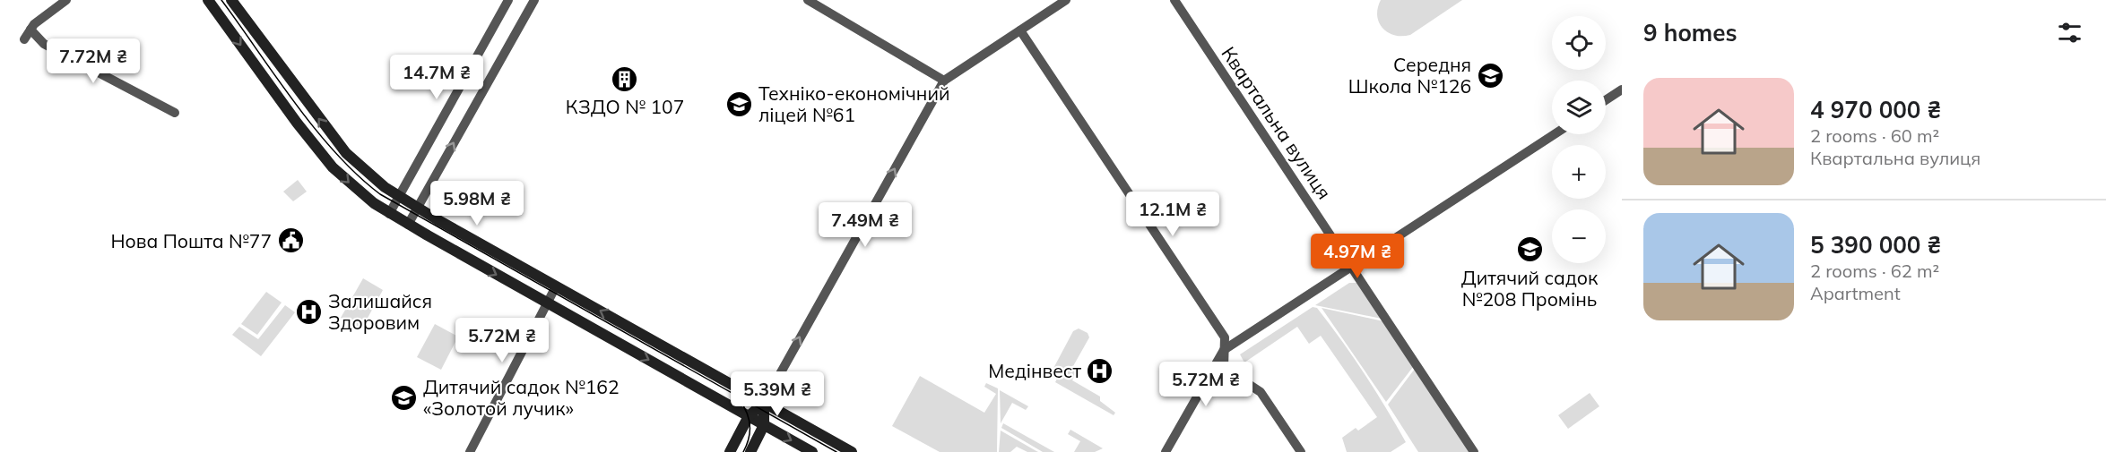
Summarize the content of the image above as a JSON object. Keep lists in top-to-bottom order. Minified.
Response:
{"streets":{"street":["Квартальна вулиця"]},"places":{"school or university":["Середня Школа №126","Техніко-економічний ліцей №61","Дитячий садок №208 Промінь","Дитячий садок №162 «Золотой лучик»"],"building":["КЗДО № 107"],"public building":["Нова Пошта №77"],"hospital":["Залишайся Здоровим","Медінвест"]},"page":{"heading":"9 homes","map_buttons":["+","−"],"price":["7.72M ₴","14.7M ₴","5.98M ₴","12.1M ₴","7.49M ₴","4.97M ₴","5.72M ₴","5.72M ₴","5.39M ₴"],"list":[{"name":"4 970 000 ₴","note":"2 rooms · 60 m² · Квартальна вулиця"},{"name":"5 390 000 ₴","note":"2 rooms · 62 m² · Apartment"}]}}
